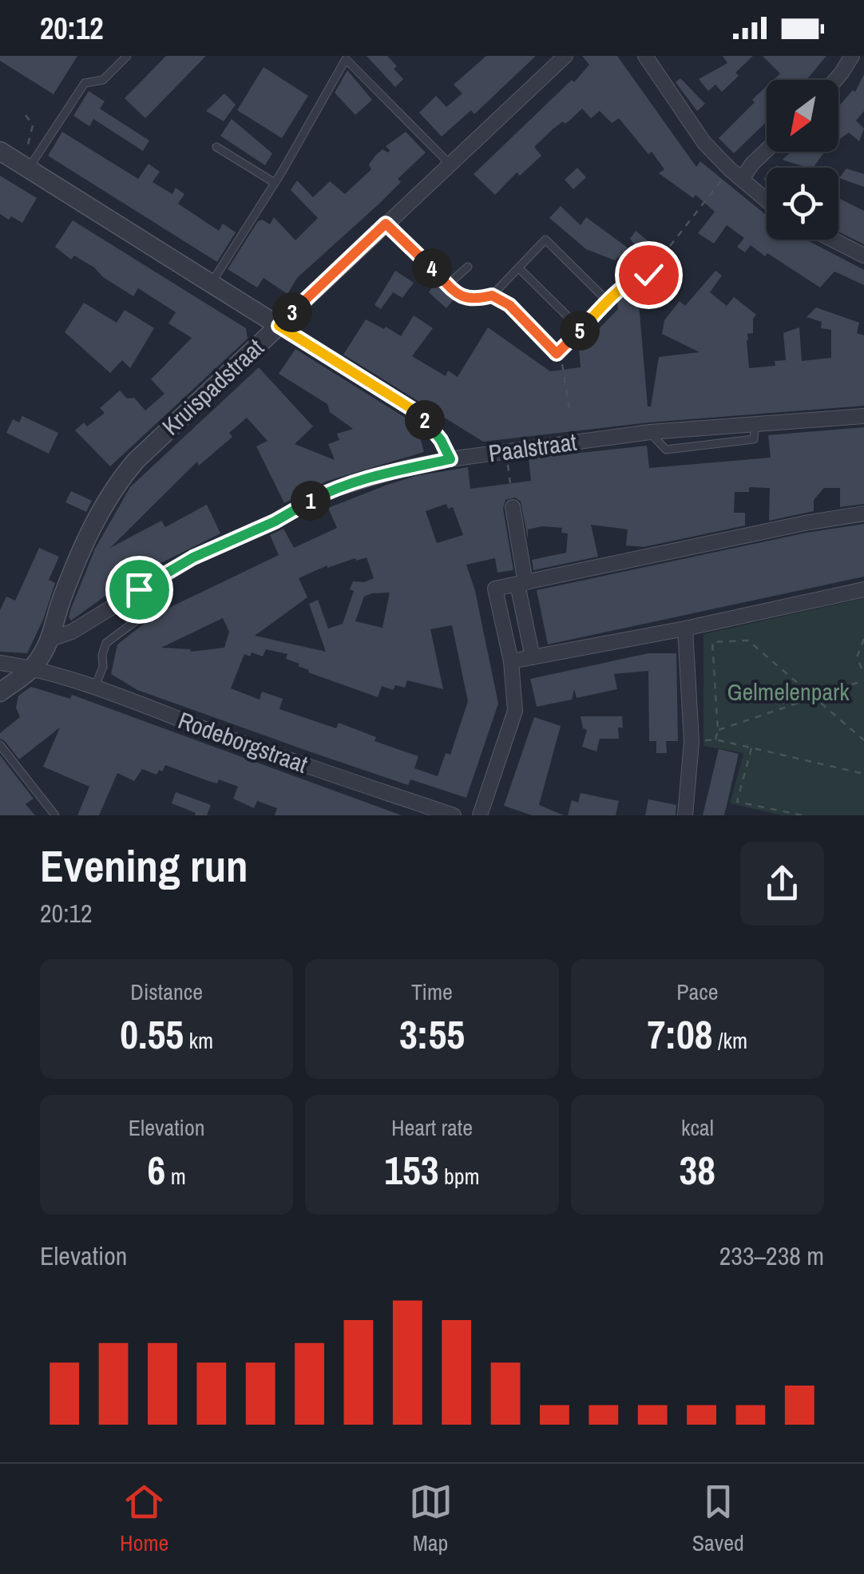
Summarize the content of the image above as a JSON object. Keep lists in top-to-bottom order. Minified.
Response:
{"streets":{"street":["Kruispadstraat","Paalstraat","Rodeborgstraat"]},"crossings":[["Kruispadstraat","Paalstraat"],["Kruispadstraat","Rodeborgstraat"]],"parks":["Gelmelenpark"],"north":"bottom left","page":{"status":"20:12","pins":["4","3","5","2","1"],"heading":["Evening run","20:12"],"stats":[["Distance","0.55 km"],["Time","3:55"],["Pace","7:08 /km"],["Elevation","6 m"],["Heart rate","153 bpm"],["kcal","38"]],"chart":["Elevation","233–238 m"],"tabs":["Home","Map","Saved"]}}
